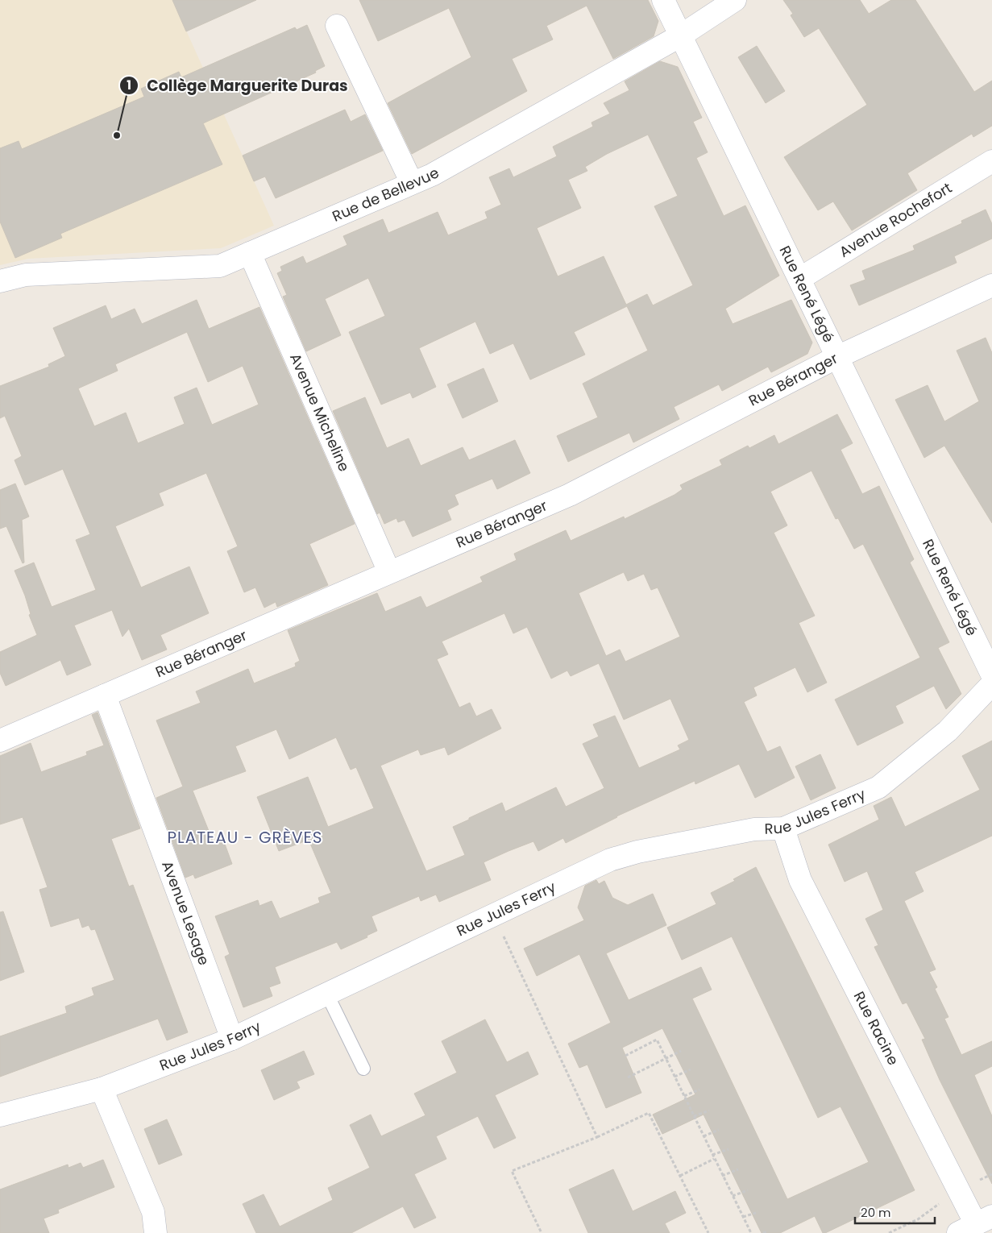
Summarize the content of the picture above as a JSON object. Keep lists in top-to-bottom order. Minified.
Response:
{"streets":{"street":["Rue de Bellevue","Avenue Rochefort","Rue René Légé","Rue Béranger","Avenue Micheline","Rue Jules Ferry","Avenue Lesage","Rue Racine"]},"crossings":[["Rue de Bellevue","Rue René Légé"],["Rue de Bellevue","Avenue Micheline"],["Avenue Rochefort","Rue René Légé"],["Rue René Légé","Rue Béranger"],["Rue Béranger","Avenue Micheline"],["Rue Béranger","Avenue Lesage"],["Rue Jules Ferry","Avenue Lesage"],["Rue Jules Ferry","Rue Racine"]],"districts":["PLATEAU - GRÈVES"],"places":["Collège Marguerite Duras"],"scale_bar":"20 m"}
